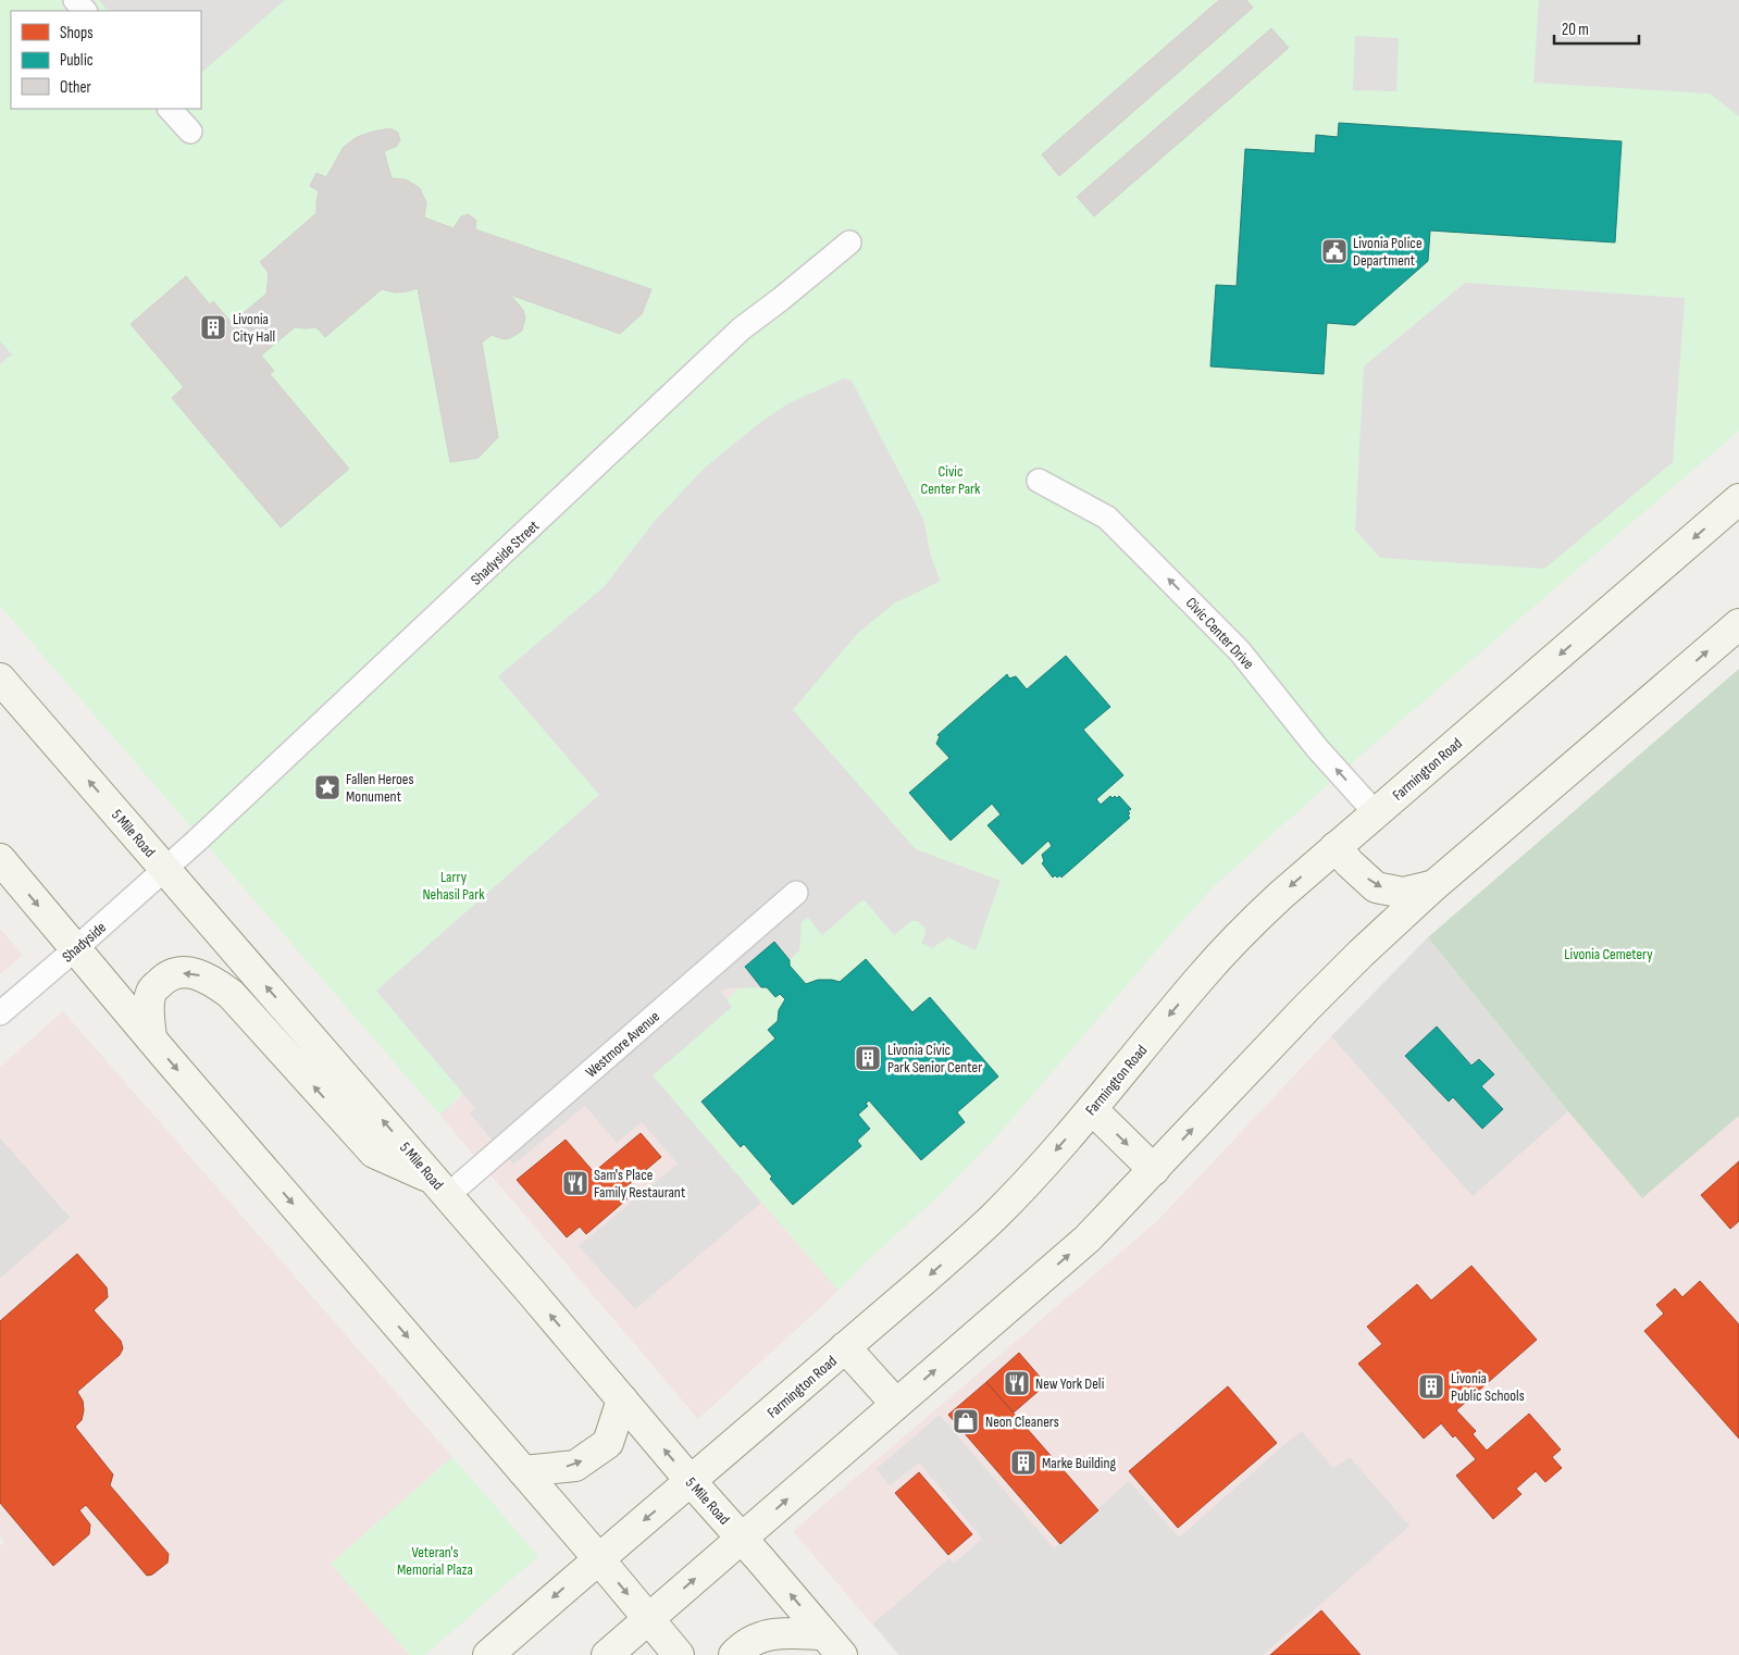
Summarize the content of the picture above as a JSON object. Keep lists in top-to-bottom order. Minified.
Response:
{"streets":{"main road":["Farmington Road","5 Mile Road"],"street":["Shadyside Street","Civic Center Drive","Shadyside","Westmore Avenue"]},"crossings":[["Shadyside Street","5 Mile Road"],["Shadyside Street","Shadyside"],["Civic Center Drive","Farmington Road"],["Farmington Road","5 Mile Road"],["5 Mile Road","Shadyside"],["5 Mile Road","Westmore Avenue"]],"one_way":["Civic Center Drive"],"parks":["Civic Center Park","Larry Nehasil Park","Livonia Cemetery","Veteran's Memorial Plaza"],"places":{"public building":["Livonia Police Department"],"building":["Livonia City Hall","Livonia Civic Park Senior Center","Livonia Public Schools","Marke Building"],"place":["Fallen Heroes Monument"],"restaurant":["Sam's Place Family Restaurant","New York Deli"],"shop":["Neon Cleaners"]},"legend":["Shops","Public","Other"],"scale_bar":"20 m"}
